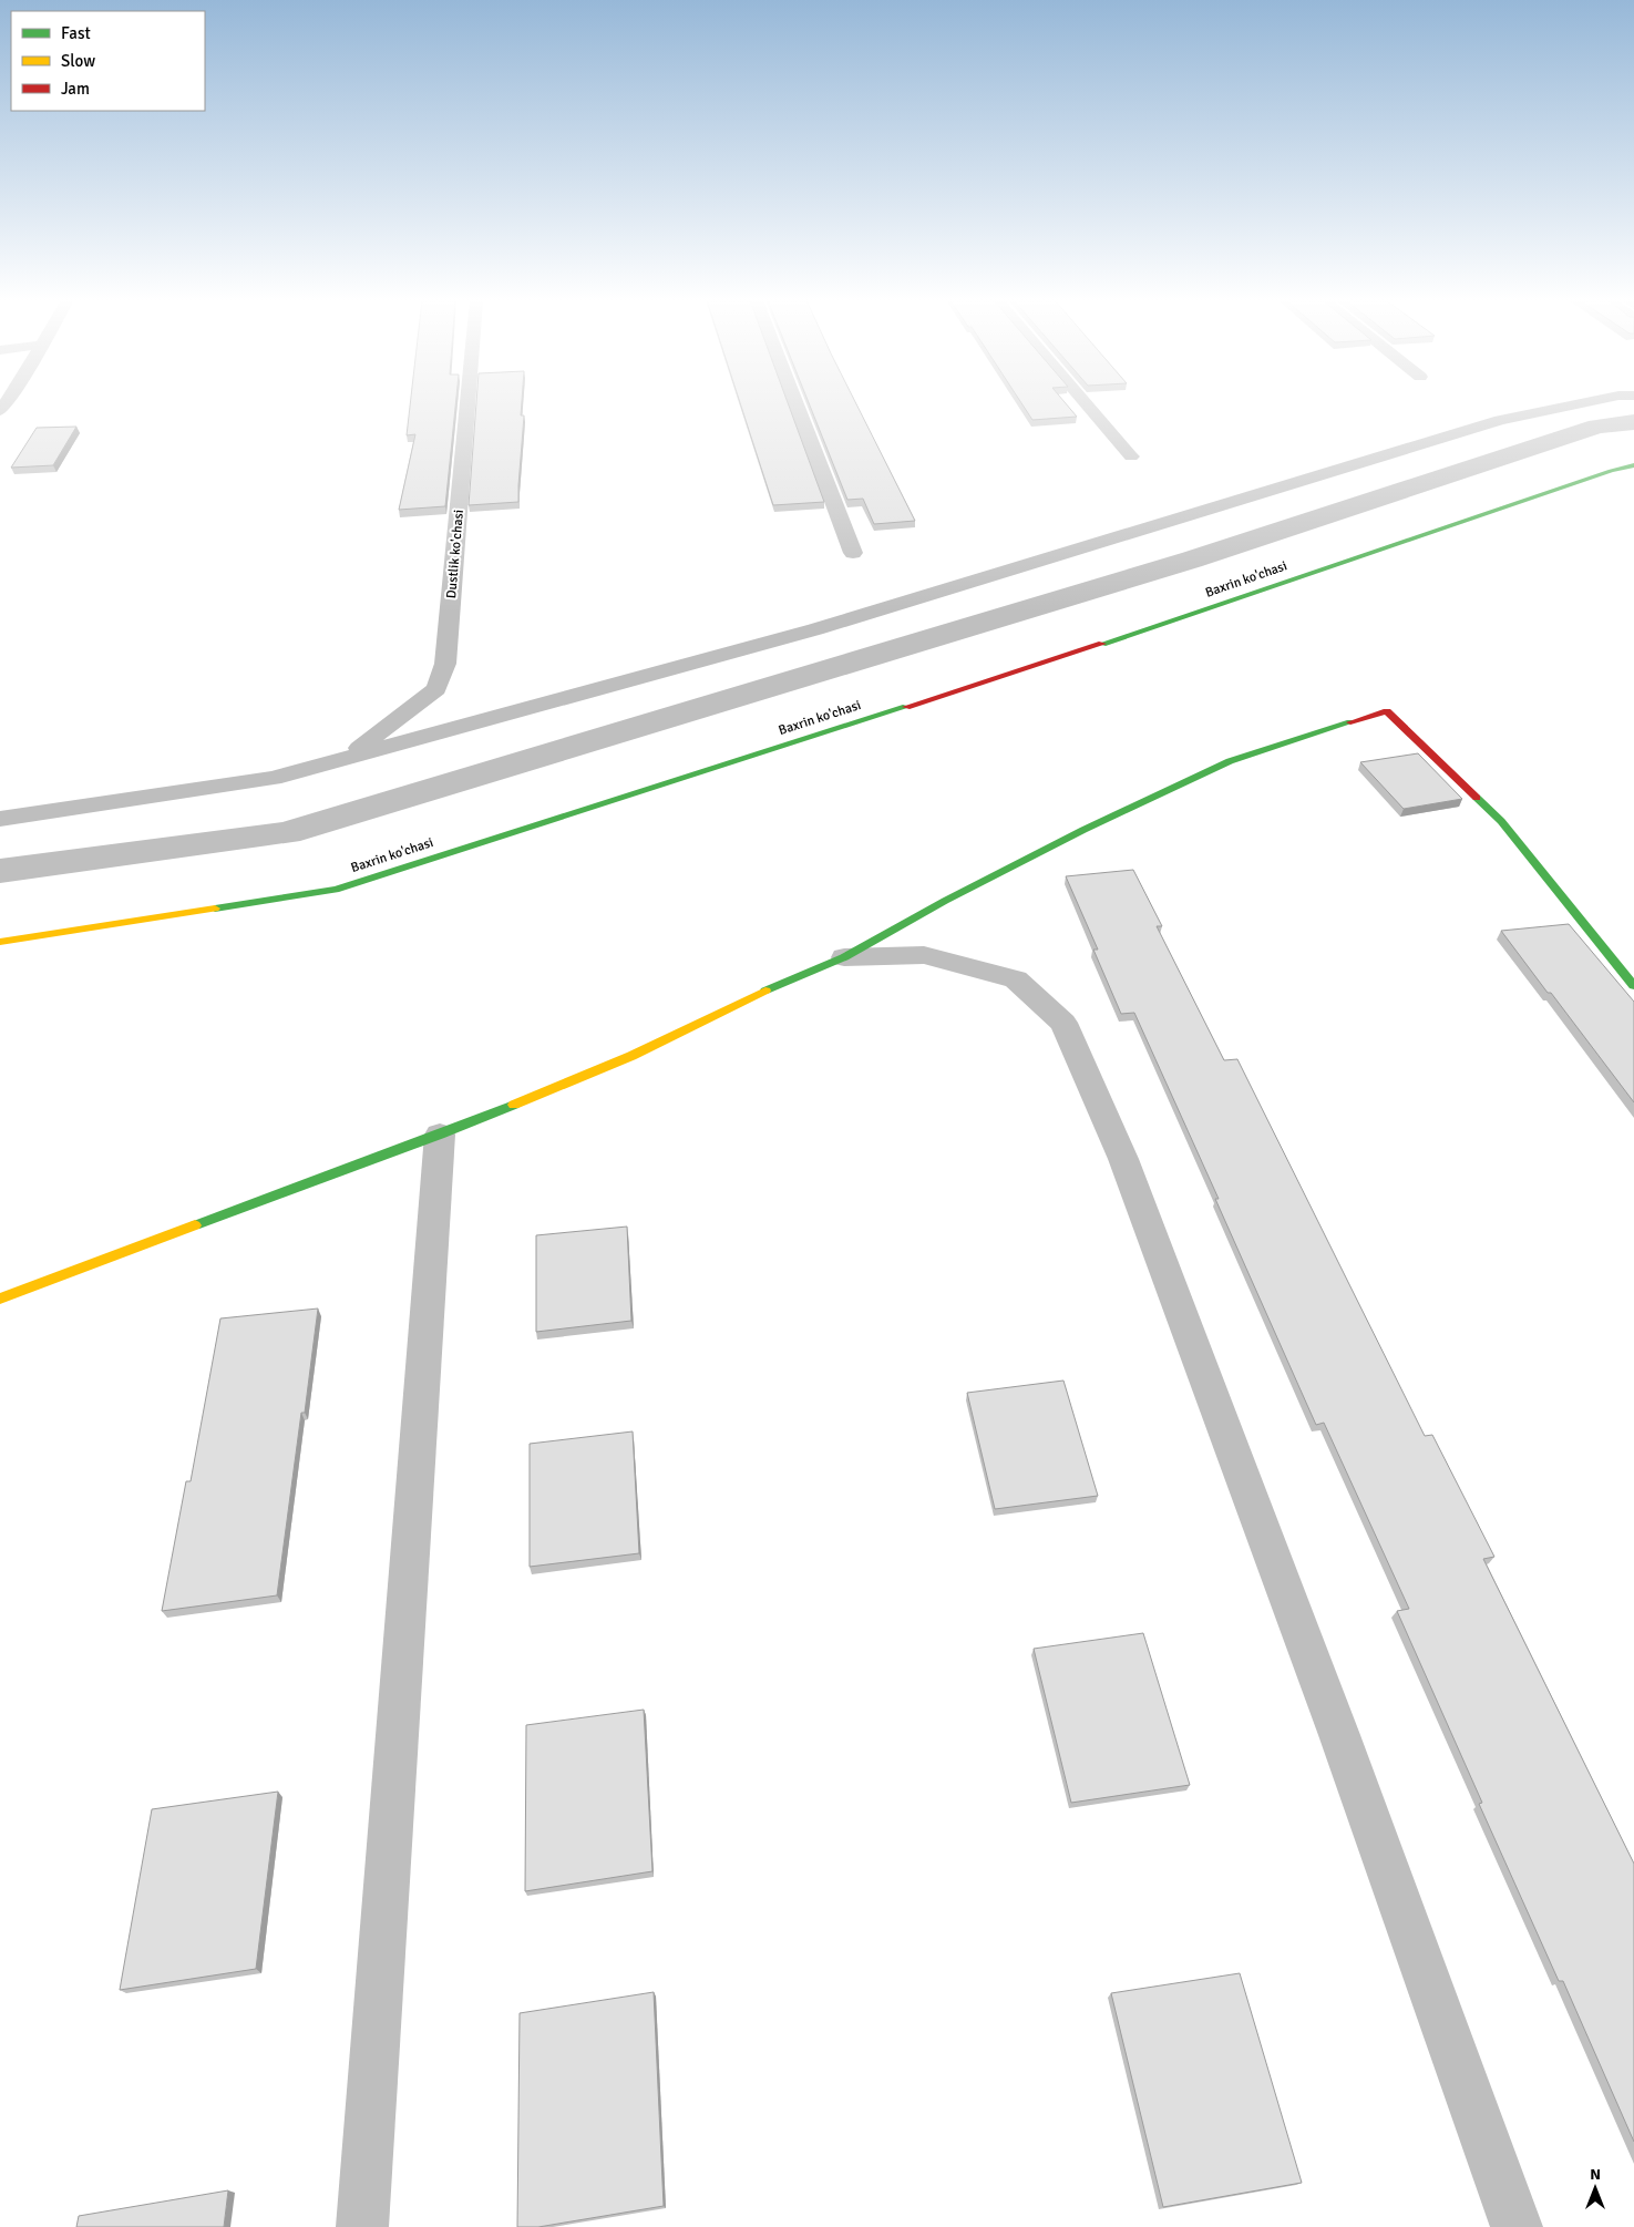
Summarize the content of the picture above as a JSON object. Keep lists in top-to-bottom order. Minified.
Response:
{"streets":{"street":["Dustlik ko'chasi","Baxrin ko'chasi"]},"legend":["Fast","Slow","Jam"],"north":"top"}
